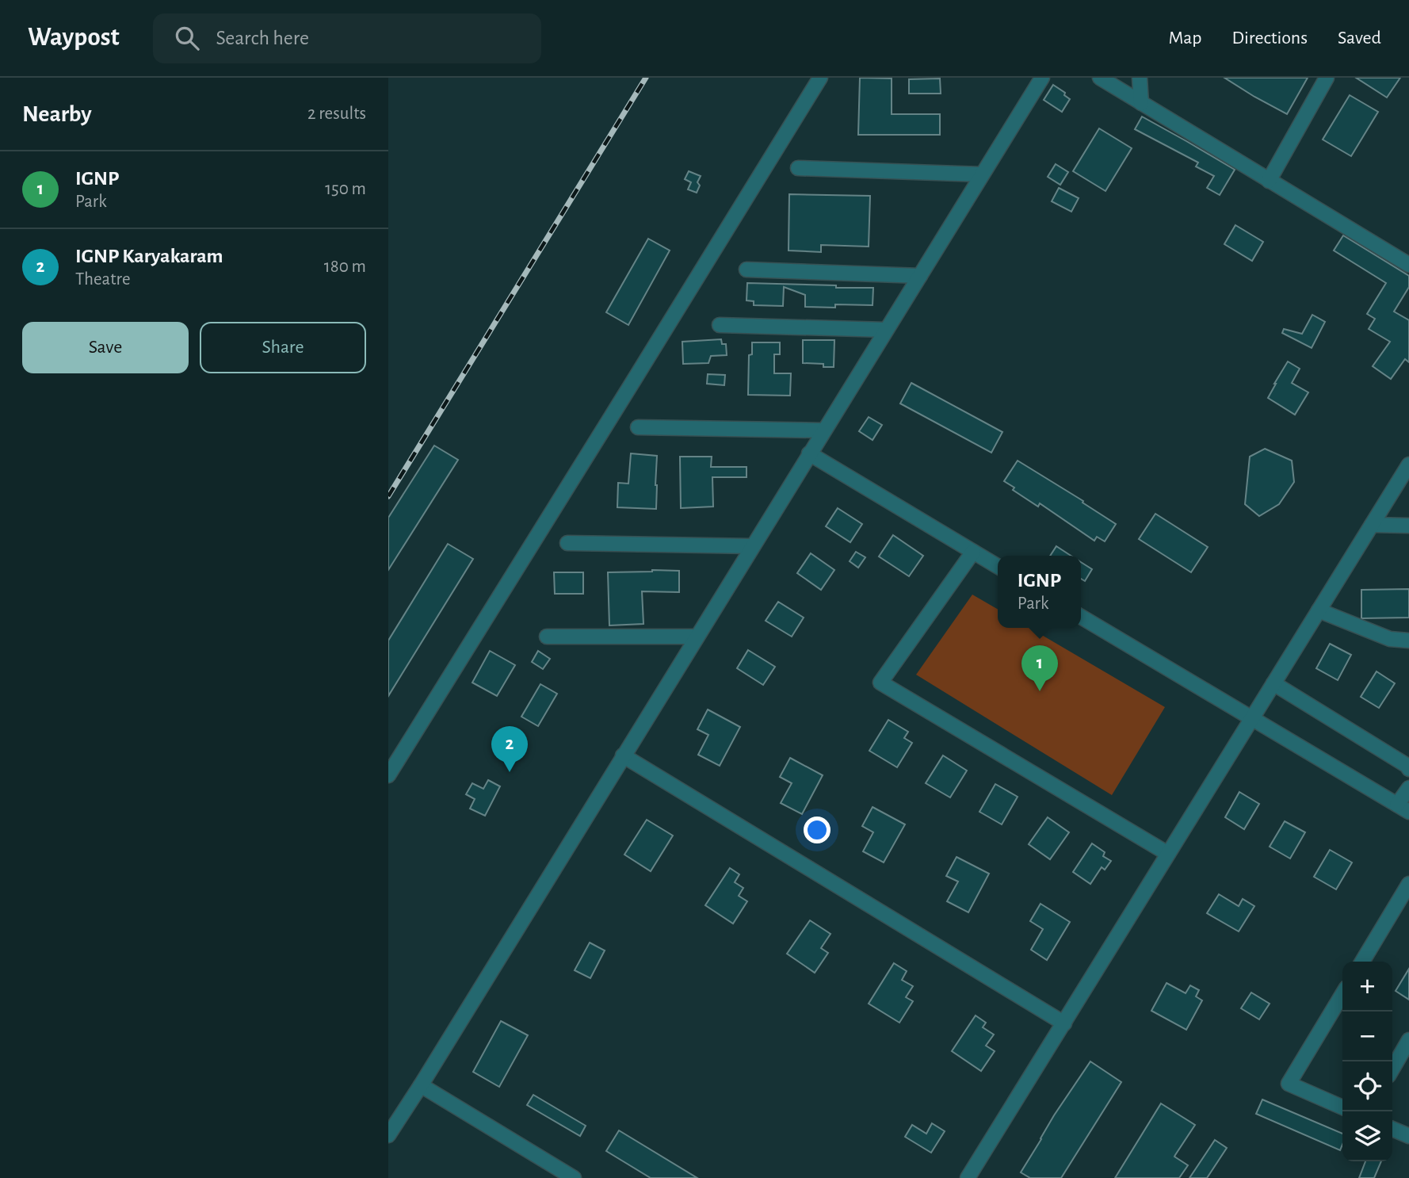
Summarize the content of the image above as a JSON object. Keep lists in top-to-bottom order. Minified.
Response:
{"page":{"header":"Waypost","search":"Search here","nav":["Map","Directions","Saved"],"heading":["Nearby","2 results"],"list":[{"mark":"1","name":"IGNP","note":"Park","value":"150 m"},{"mark":"2","name":"IGNP Karyakaram","note":"Theatre","value":"180 m"}],"buttons":["Save","Share"],"popup":["IGNP","Park"],"pins":["1","2"],"map_buttons":["+","−"]}}
